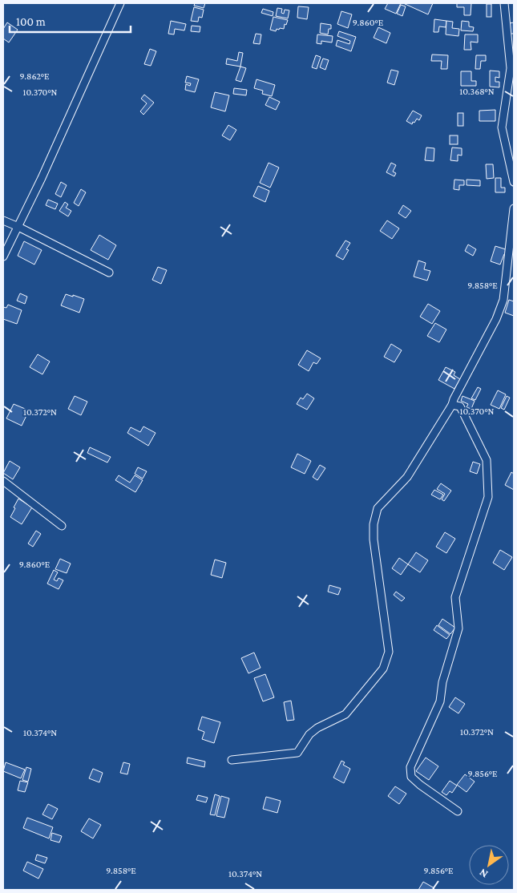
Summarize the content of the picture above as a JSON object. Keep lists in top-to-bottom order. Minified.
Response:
{"scale_bar":"100 m","north":"bottom left","coordinates":["9.860°E","9.862°E","10.368°N","10.370°N","9.858°E","10.372°N","10.374°N","9.856°E"]}
